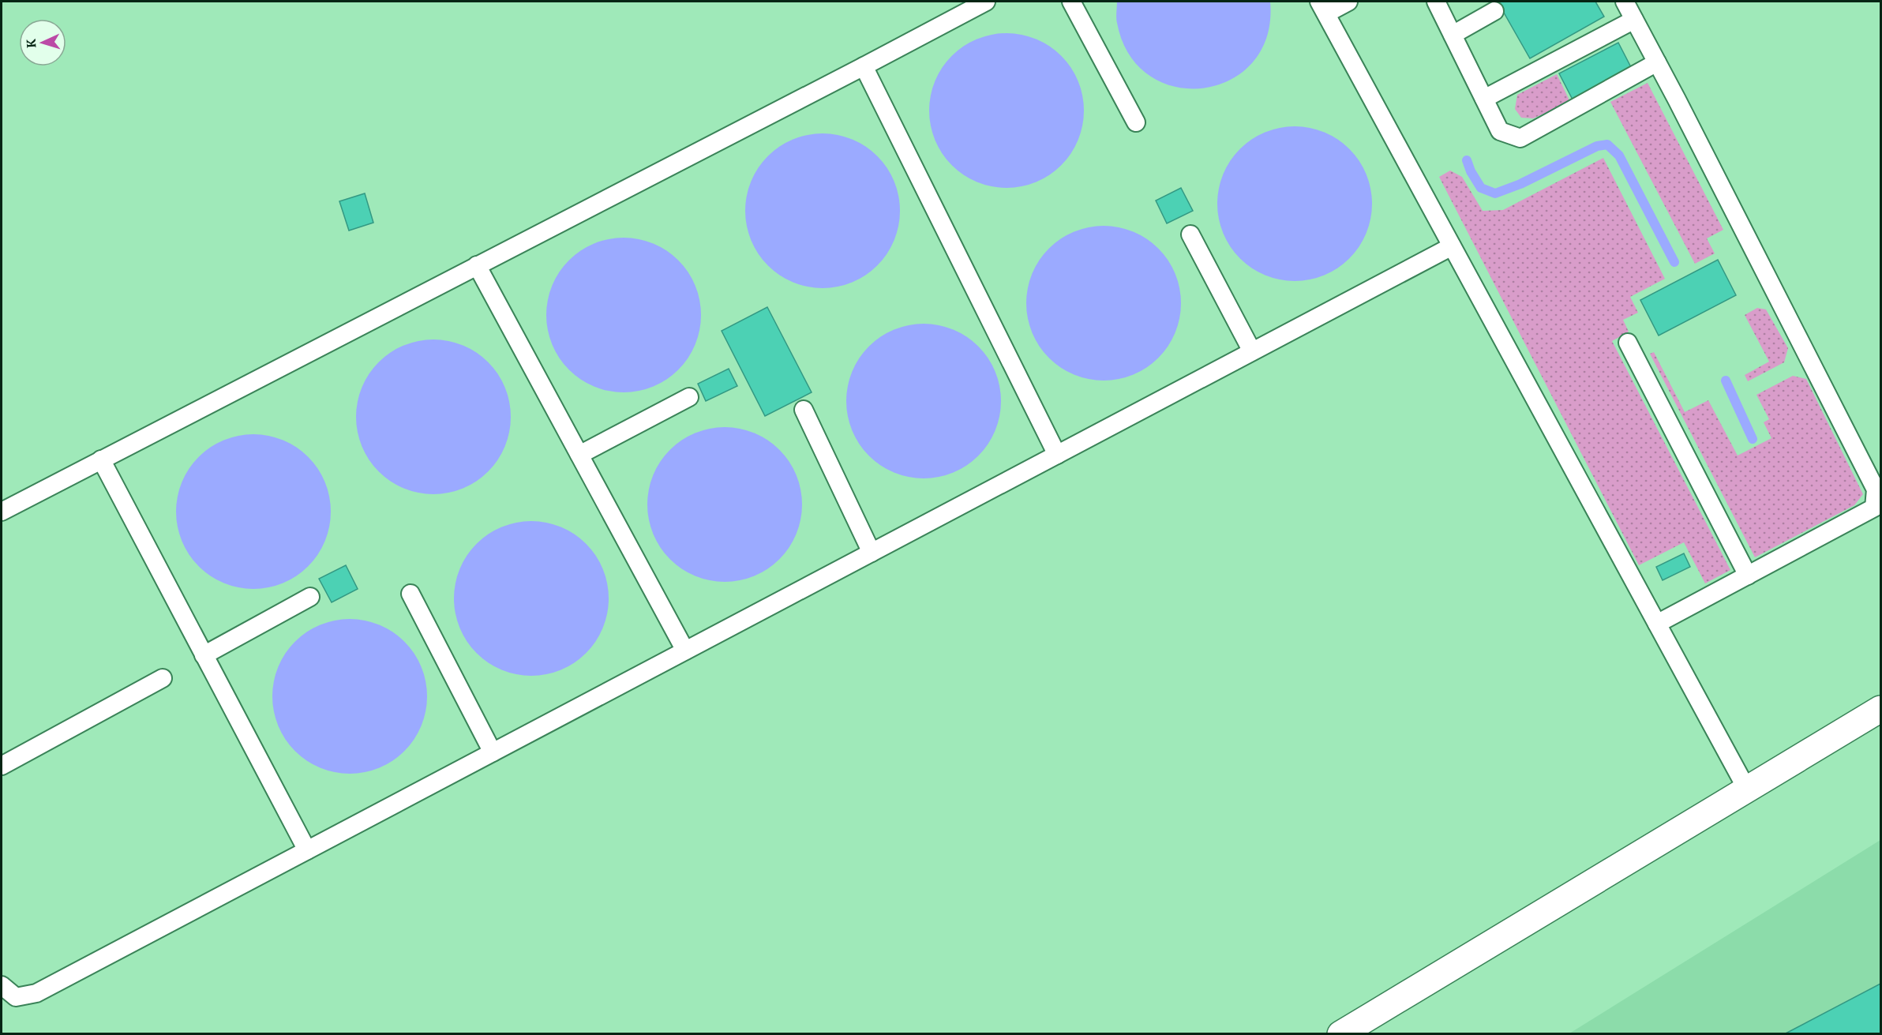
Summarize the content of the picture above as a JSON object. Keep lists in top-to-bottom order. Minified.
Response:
{"north":"left"}
